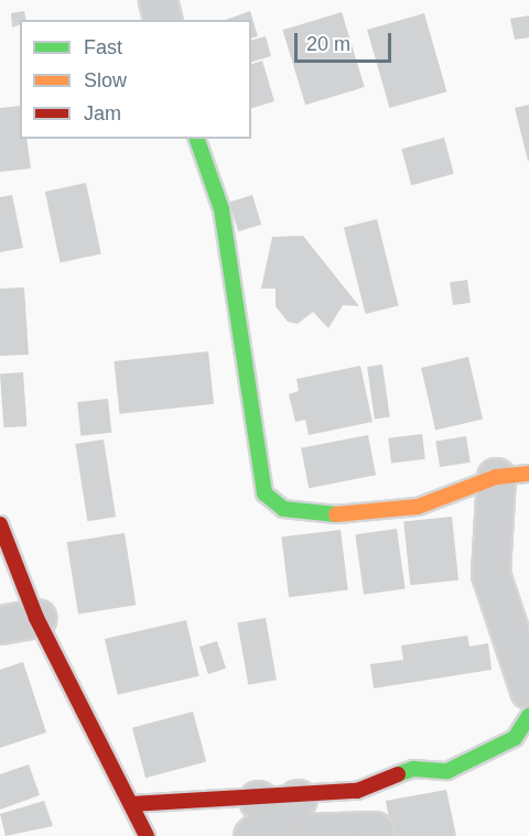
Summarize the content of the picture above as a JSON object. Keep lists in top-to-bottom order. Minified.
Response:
{"legend":["Fast","Slow","Jam"],"scale_bar":"20 m"}
